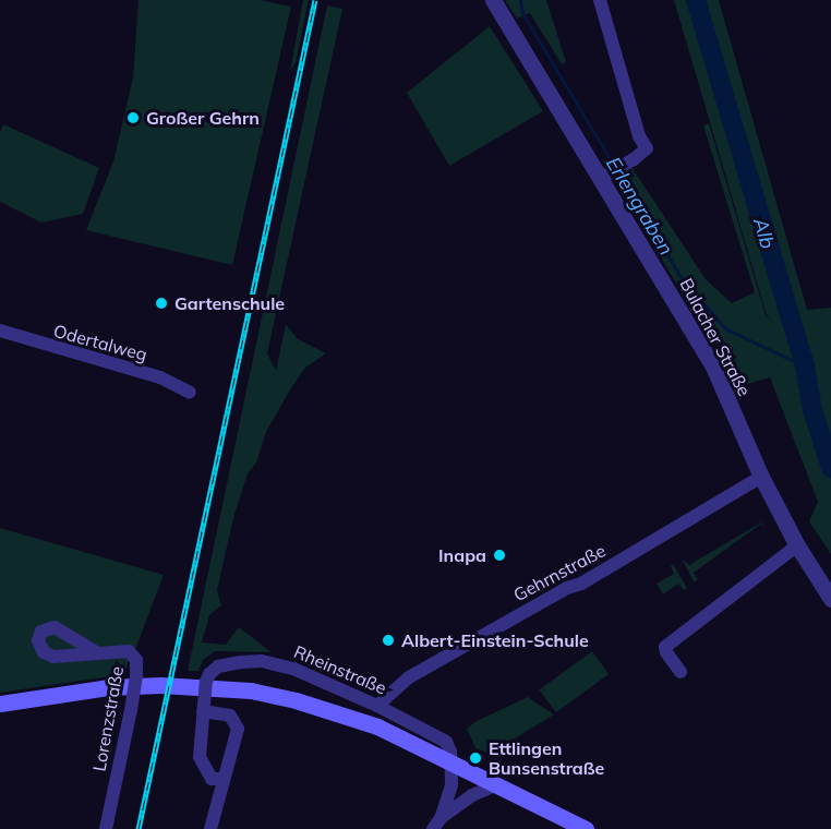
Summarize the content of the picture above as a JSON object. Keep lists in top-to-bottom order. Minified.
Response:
{"streets":{"street":["Bulacher Straße","Odertalweg","Gehrnstraße","Rheinstraße","Lorenzstraße"]},"crossings":[["Bulacher Straße","Gehrnstraße"],["Gehrnstraße","Rheinstraße"]],"water":["Erlengraben","Alb"],"places":["Großer Gehrn","Gartenschule","Inapa","Albert-Einstein-Schule","Ettlingen Bunsenstraße"]}
